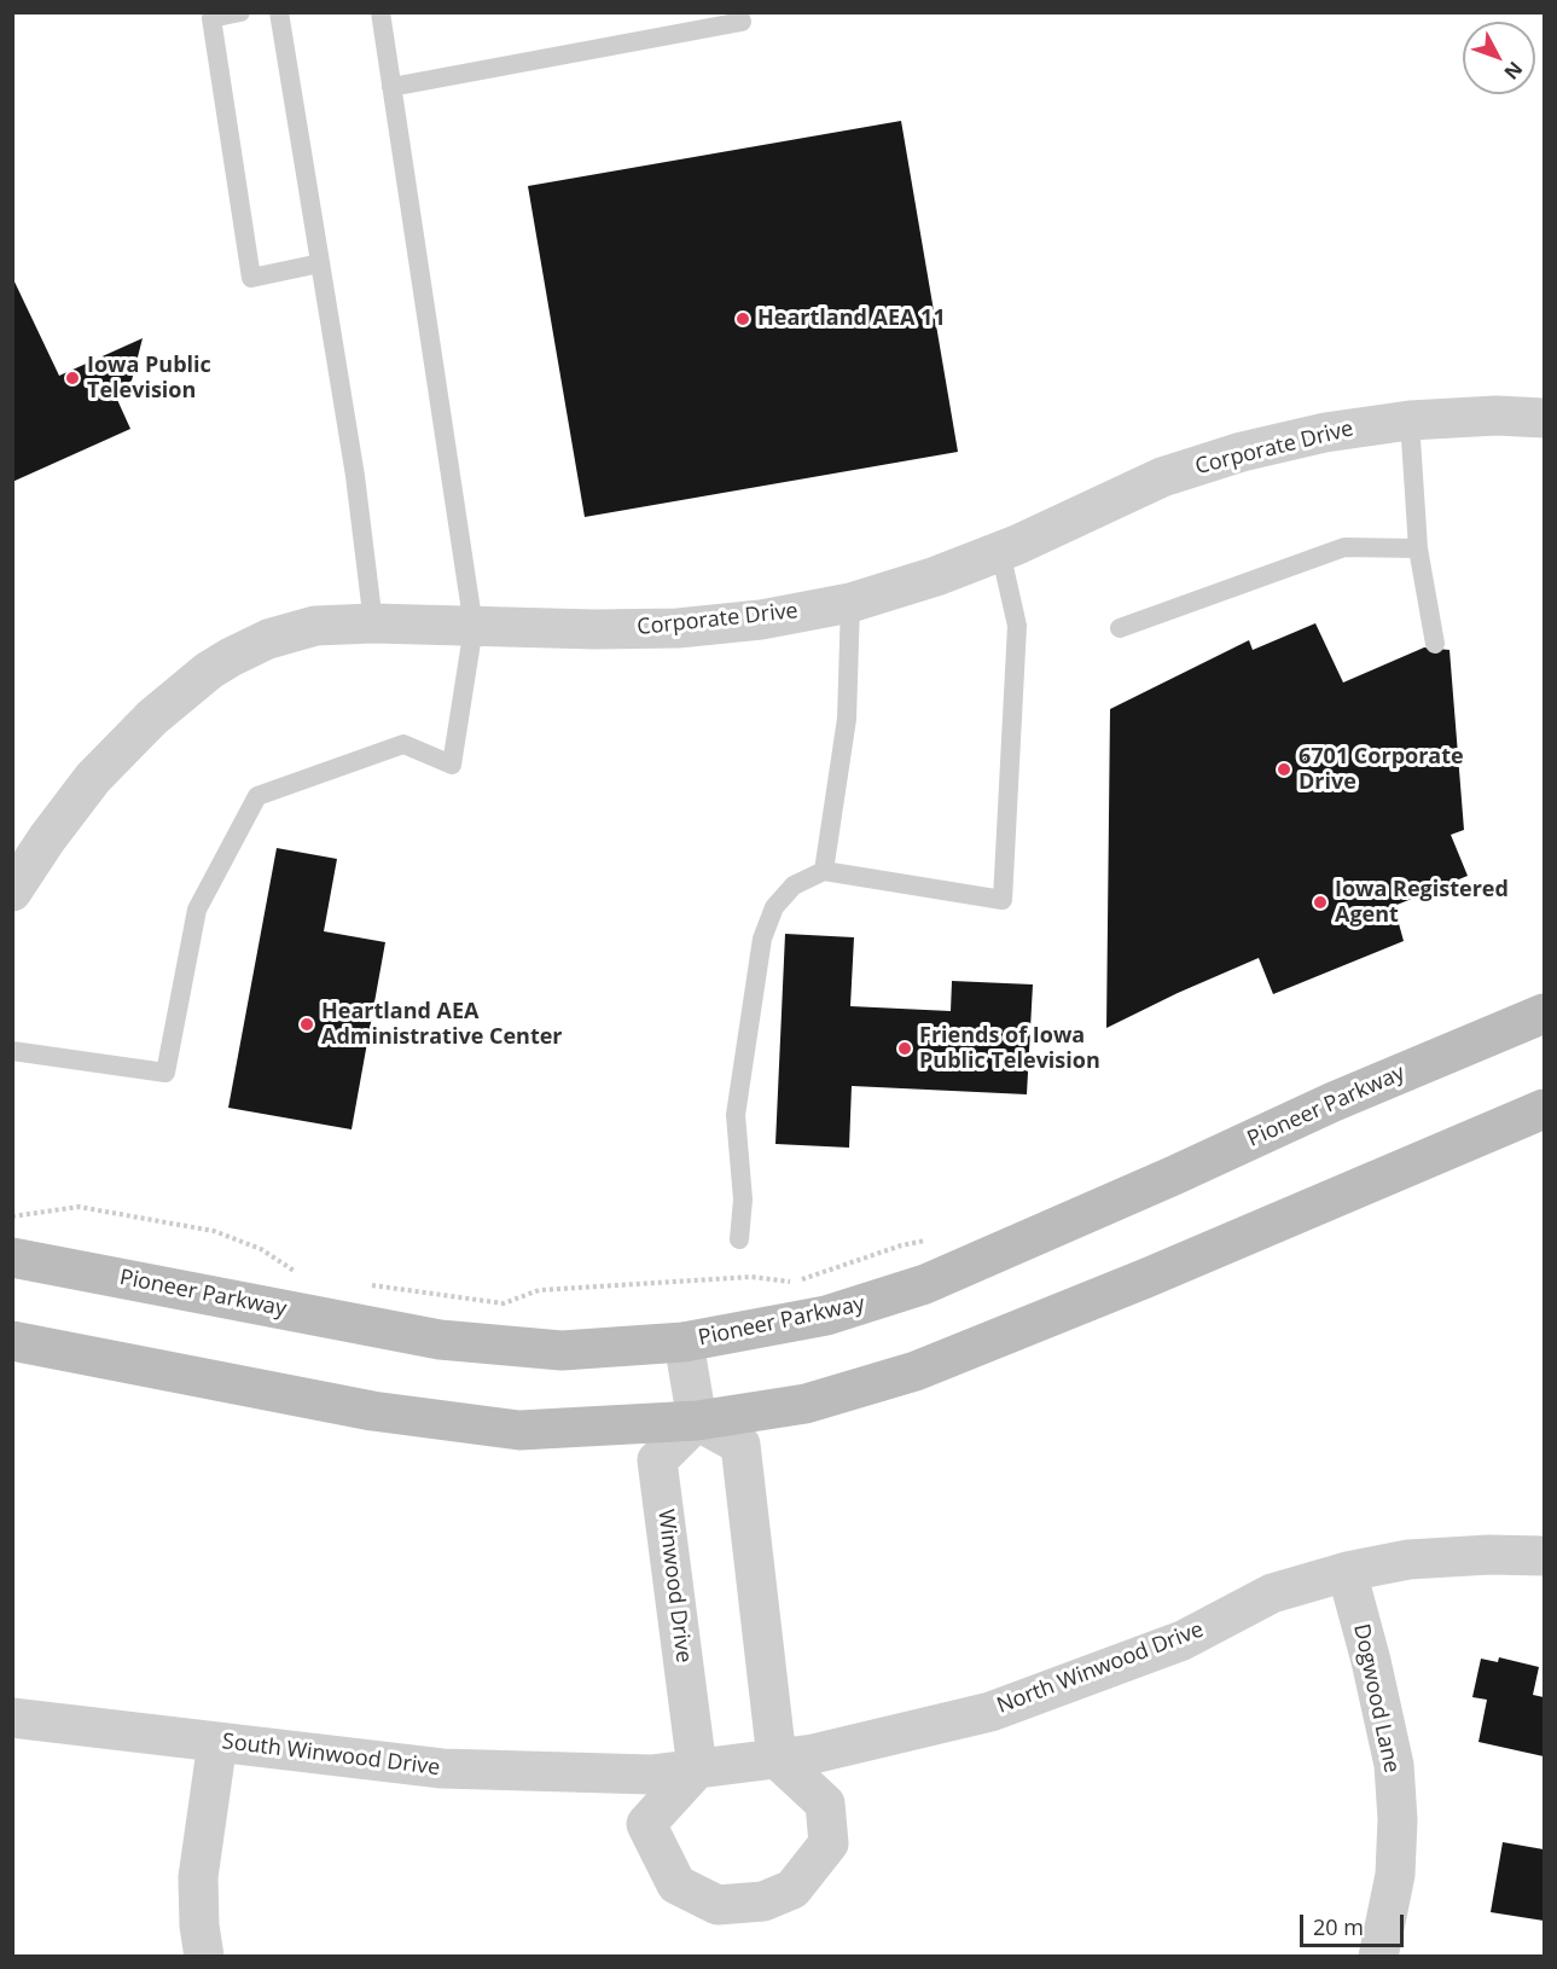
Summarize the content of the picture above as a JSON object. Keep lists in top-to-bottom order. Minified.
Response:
{"streets":{"street":["Corporate Drive","Pioneer Parkway","Winwood Drive","North Winwood Drive","Dogwood Lane","South Winwood Drive"]},"crossings":[["Winwood Drive","North Winwood Drive"],["North Winwood Drive","Dogwood Lane"],["North Winwood Drive","South Winwood Drive"]],"places":["Heartland AEA 11","Iowa Public Television","6701 Corporate Drive","Iowa Registered Agent","Heartland AEA Administrative Center","Friends of Iowa Public Television"],"scale_bar":"20 m","north":"bottom right"}
